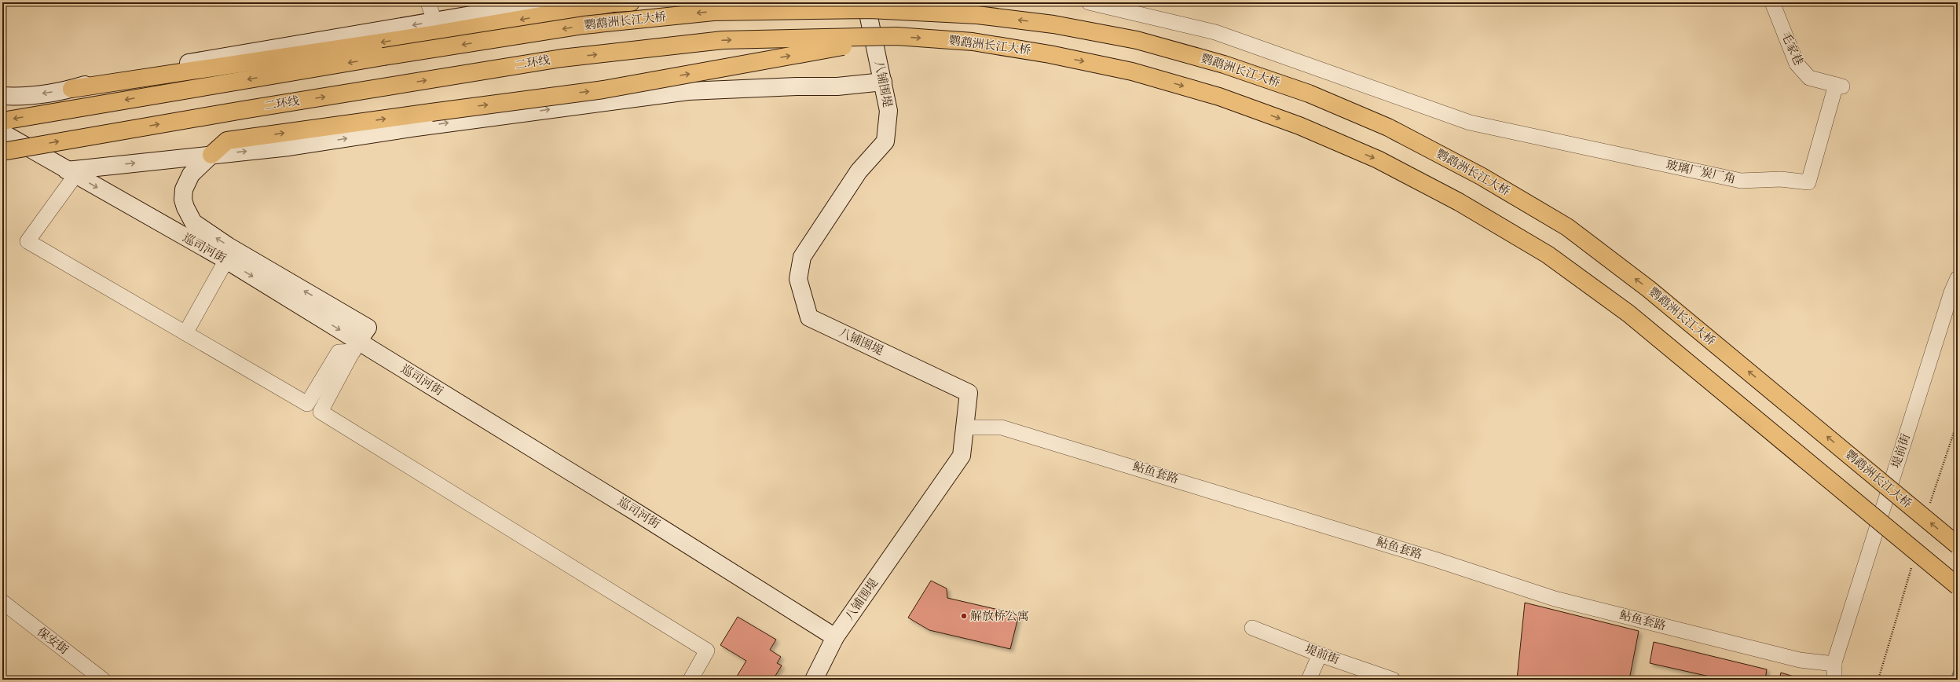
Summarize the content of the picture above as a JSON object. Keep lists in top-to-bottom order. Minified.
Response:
{"streets":{"highway":["鹦鹉洲长江大桥","二环线"],"street":["毛家巷","八铺围堤","玻璃厂炭厂角","巡司河街","堤前街","鲇鱼套路","保安街"]},"crossings":[["鹦鹉洲长江大桥","二环线"],["鹦鹉洲长江大桥","八铺围堤"],["毛家巷","玻璃厂炭厂角"],["八铺围堤","巡司河街"],["八铺围堤","鲇鱼套路"],["堤前街","鲇鱼套路"]],"places":["解放桥公寓"]}
